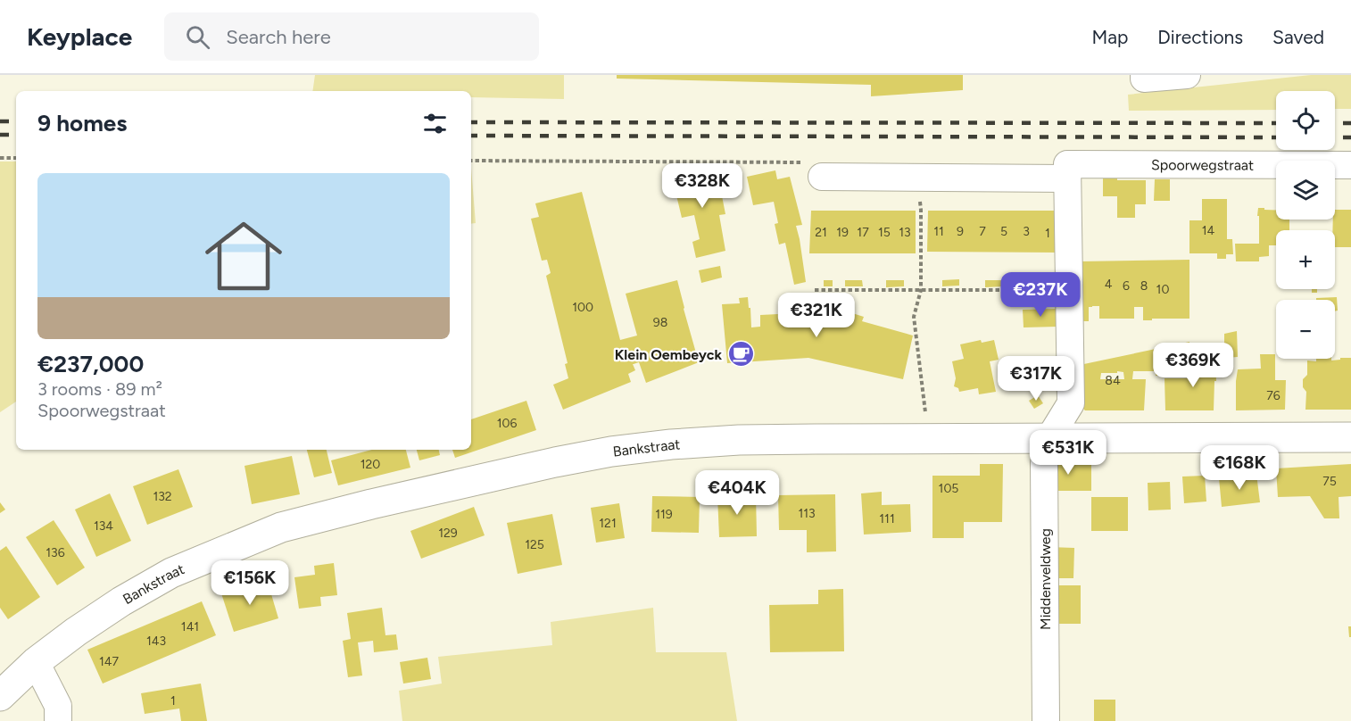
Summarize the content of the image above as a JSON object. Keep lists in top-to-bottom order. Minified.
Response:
{"streets":{"street":["Spoorwegstraat","Bankstraat","Middenveldweg"]},"crossings":[["Bankstraat","Middenveldweg"]],"places":{"cafe":["Klein Oembeyck"]},"house_numbers":["14","11","9","7","5","3","21","19","17","15","13","1","4","6","8","10","100","98","84","76","106","120","75","105","132","113","119","111","121","134","129","125","136","141","143","147","1"],"page":{"header":"Keyplace","search":"Search here","nav":["Map","Directions","Saved"],"map_buttons":["+","−"],"heading":"9 homes","list":[{"name":"€237,000","note":"3 rooms · 89 m² · Spoorwegstraat"}],"price":["€328K","€237K","€321K","€369K","€317K","€531K","€168K","€404K","€156K"]}}
